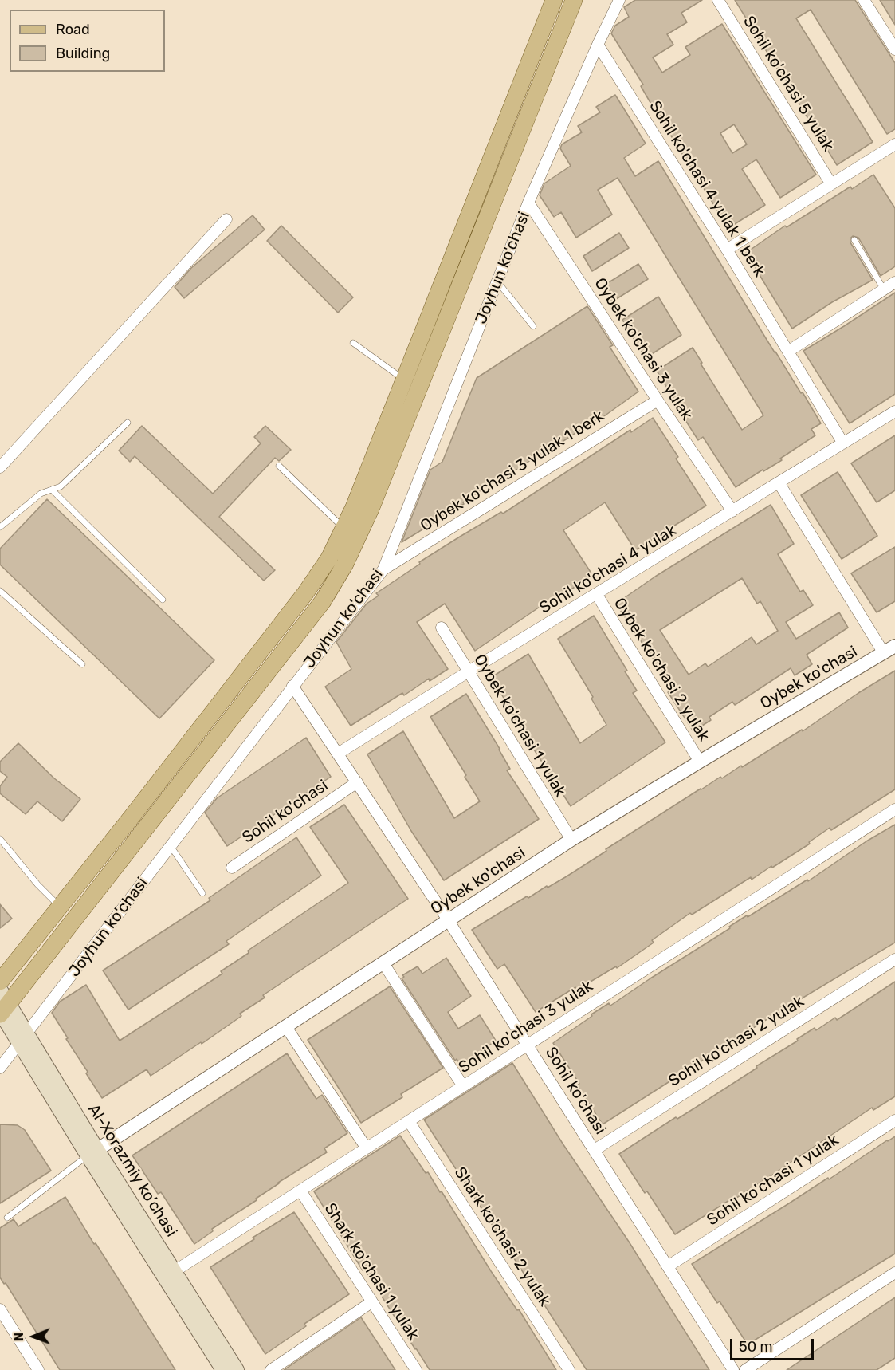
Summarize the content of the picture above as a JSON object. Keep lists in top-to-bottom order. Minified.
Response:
{"streets":{"main road":["Joyhun ko'chasi","Al-Xorazmiy ko’chasi"],"street":["Sohil ko'chasi 5 yulak","Sohil ko'chasi 4 yulak 1 berk","Oybek ko'chasi 3 yulak","Oybek ko'chasi 3 yulak 1 berk","Sohil ko'chasi 4 yulak","Oybek ko'chasi 2 yulak","Oybek ko'chasi","Oybek ko'chasi 1 yulak","Sohil ko'chasi","Sohil ko'chasi 3 yulak","Sohil ko'chasi 2 yulak","Sohil ko'chasi 1 yulak","Shark ko'chasi 2 yulak","Shark ko'chasi 1 yulak"]},"crossings":[["Sohil ko'chasi 4 yulak 1 berk","Joyhun ko'chasi"],["Sohil ko'chasi 4 yulak 1 berk","Sohil ko'chasi 4 yulak"],["Joyhun ko'chasi","Oybek ko'chasi 3 yulak"],["Joyhun ko'chasi","Oybek ko'chasi 3 yulak 1 berk"],["Joyhun ko'chasi","Sohil ko'chasi"],["Joyhun ko'chasi","Al-Xorazmiy ko’chasi"],["Oybek ko'chasi 3 yulak","Oybek ko'chasi 3 yulak 1 berk"],["Oybek ko'chasi 3 yulak","Sohil ko'chasi 4 yulak"],["Sohil ko'chasi 4 yulak","Oybek ko'chasi 2 yulak"],["Sohil ko'chasi 4 yulak","Oybek ko'chasi 1 yulak"],["Sohil ko'chasi 4 yulak","Sohil ko'chasi"],["Oybek ko'chasi 2 yulak","Oybek ko'chasi"],["Oybek ko'chasi","Oybek ko'chasi 1 yulak"],["Oybek ko'chasi","Sohil ko'chasi"],["Oybek ko'chasi","Al-Xorazmiy ko’chasi"],["Sohil ko'chasi","Sohil ko'chasi 3 yulak"],["Sohil ko'chasi","Sohil ko'chasi 2 yulak"],["Sohil ko'chasi","Sohil ko'chasi 1 yulak"],["Sohil ko'chasi 3 yulak","Al-Xorazmiy ko’chasi"],["Sohil ko'chasi 3 yulak","Shark ko'chasi 2 yulak"],["Sohil ko'chasi 3 yulak","Shark ko'chasi 1 yulak"]],"legend":["Road","Building"],"scale_bar":"50 m","north":"left"}
